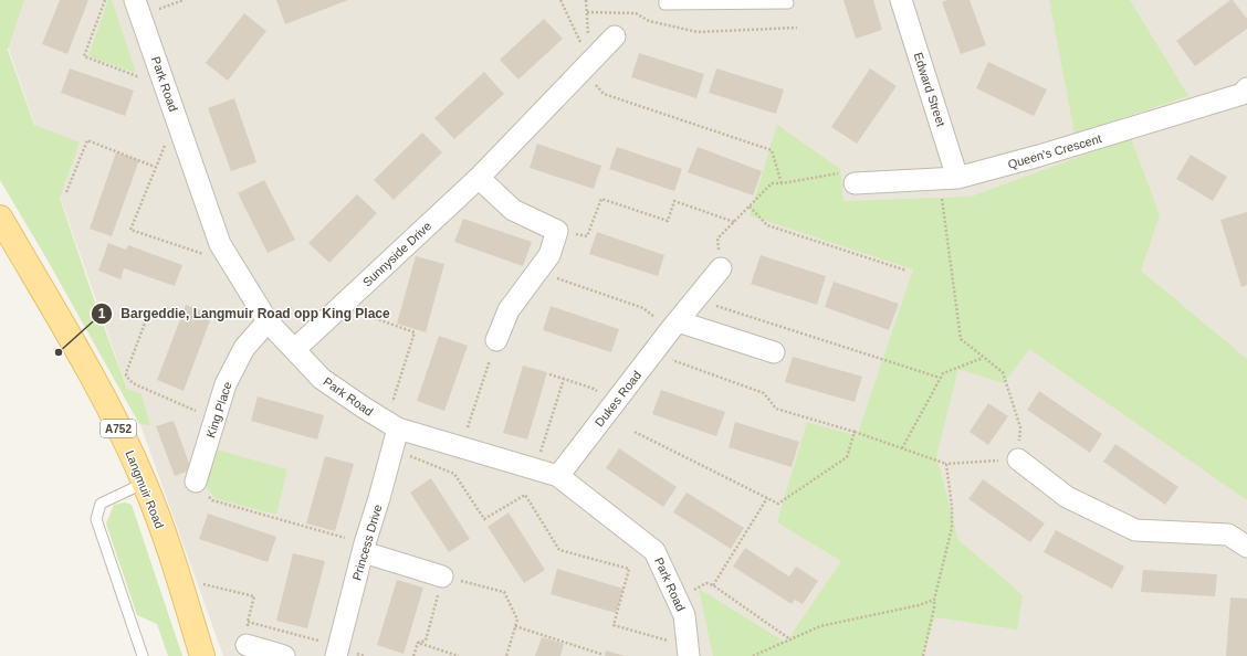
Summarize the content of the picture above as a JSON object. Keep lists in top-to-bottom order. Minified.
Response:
{"streets":{"main road":["A752","Langmuir Road"],"street":["Park Road","Edward Street","Queen's Crescent","Sunnyside Drive","Dukes Road","King Place","Princess Drive"]},"crossings":[["Park Road","Sunnyside Drive"],["Park Road","Dukes Road"],["Park Road","King Place"],["Park Road","Princess Drive"],["Edward Street","Queen's Crescent"]],"places":["Bargeddie, Langmuir Road opp King Place"]}
